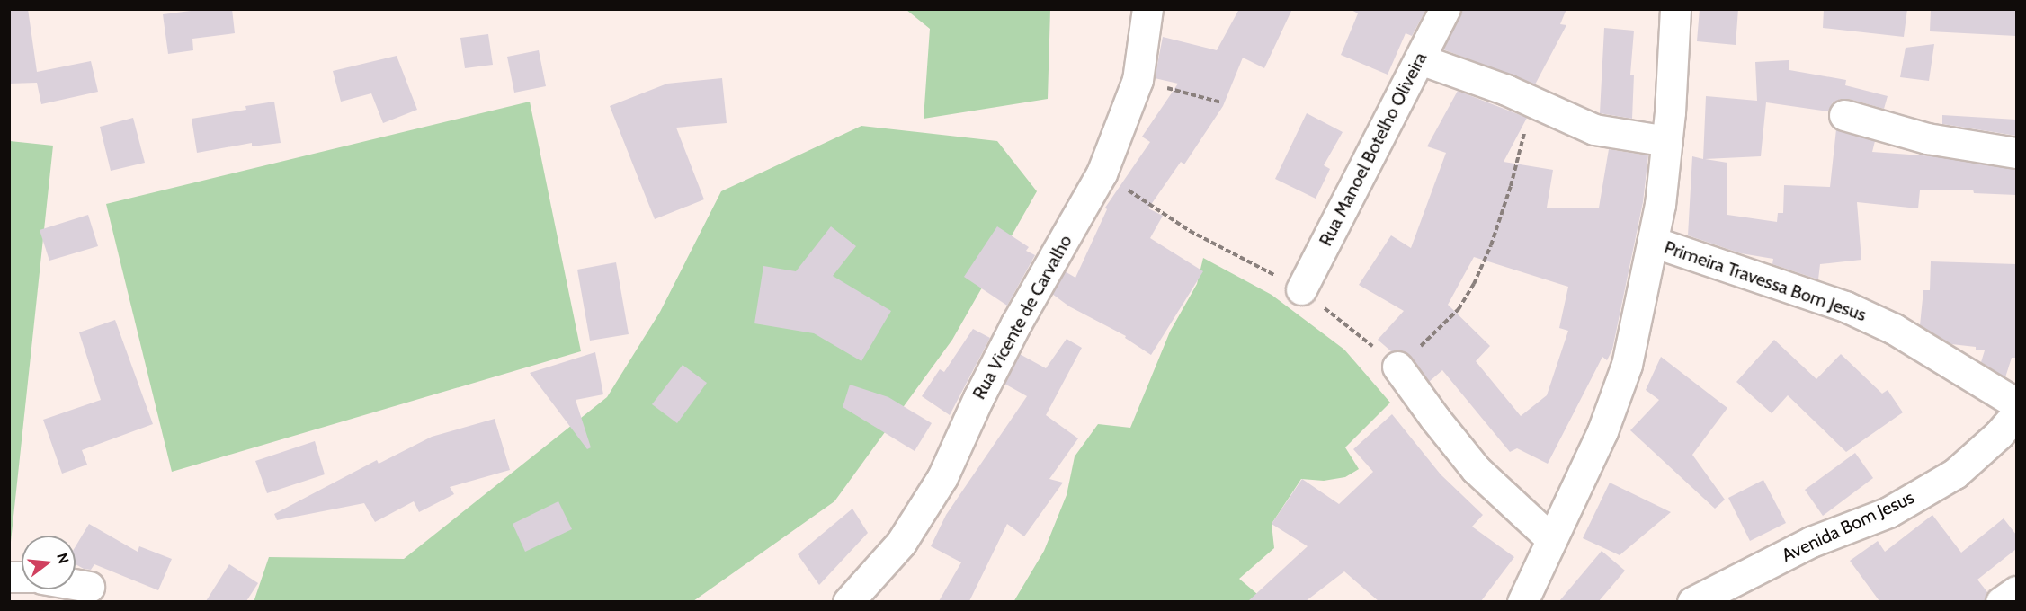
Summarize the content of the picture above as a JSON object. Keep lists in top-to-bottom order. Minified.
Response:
{"streets":{"street":["Rua Manoel Botelho Oliveira","Primeira Travessa Bom Jesus","Rua Vicente de Carvalho","Avenida Bom Jesus"]},"north":"right"}
